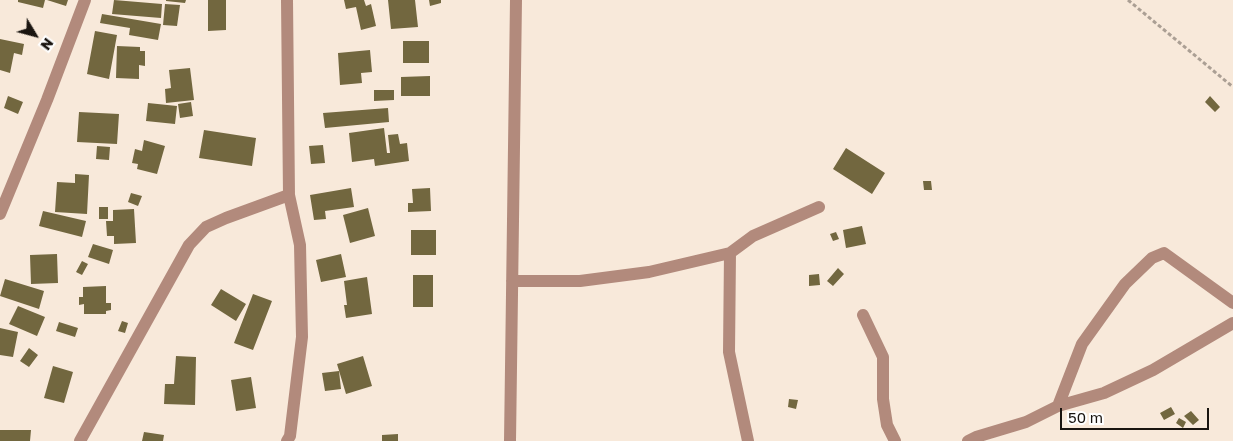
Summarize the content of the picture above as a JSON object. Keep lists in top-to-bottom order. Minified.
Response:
{"scale_bar":"50 m","north":"bottom right"}
